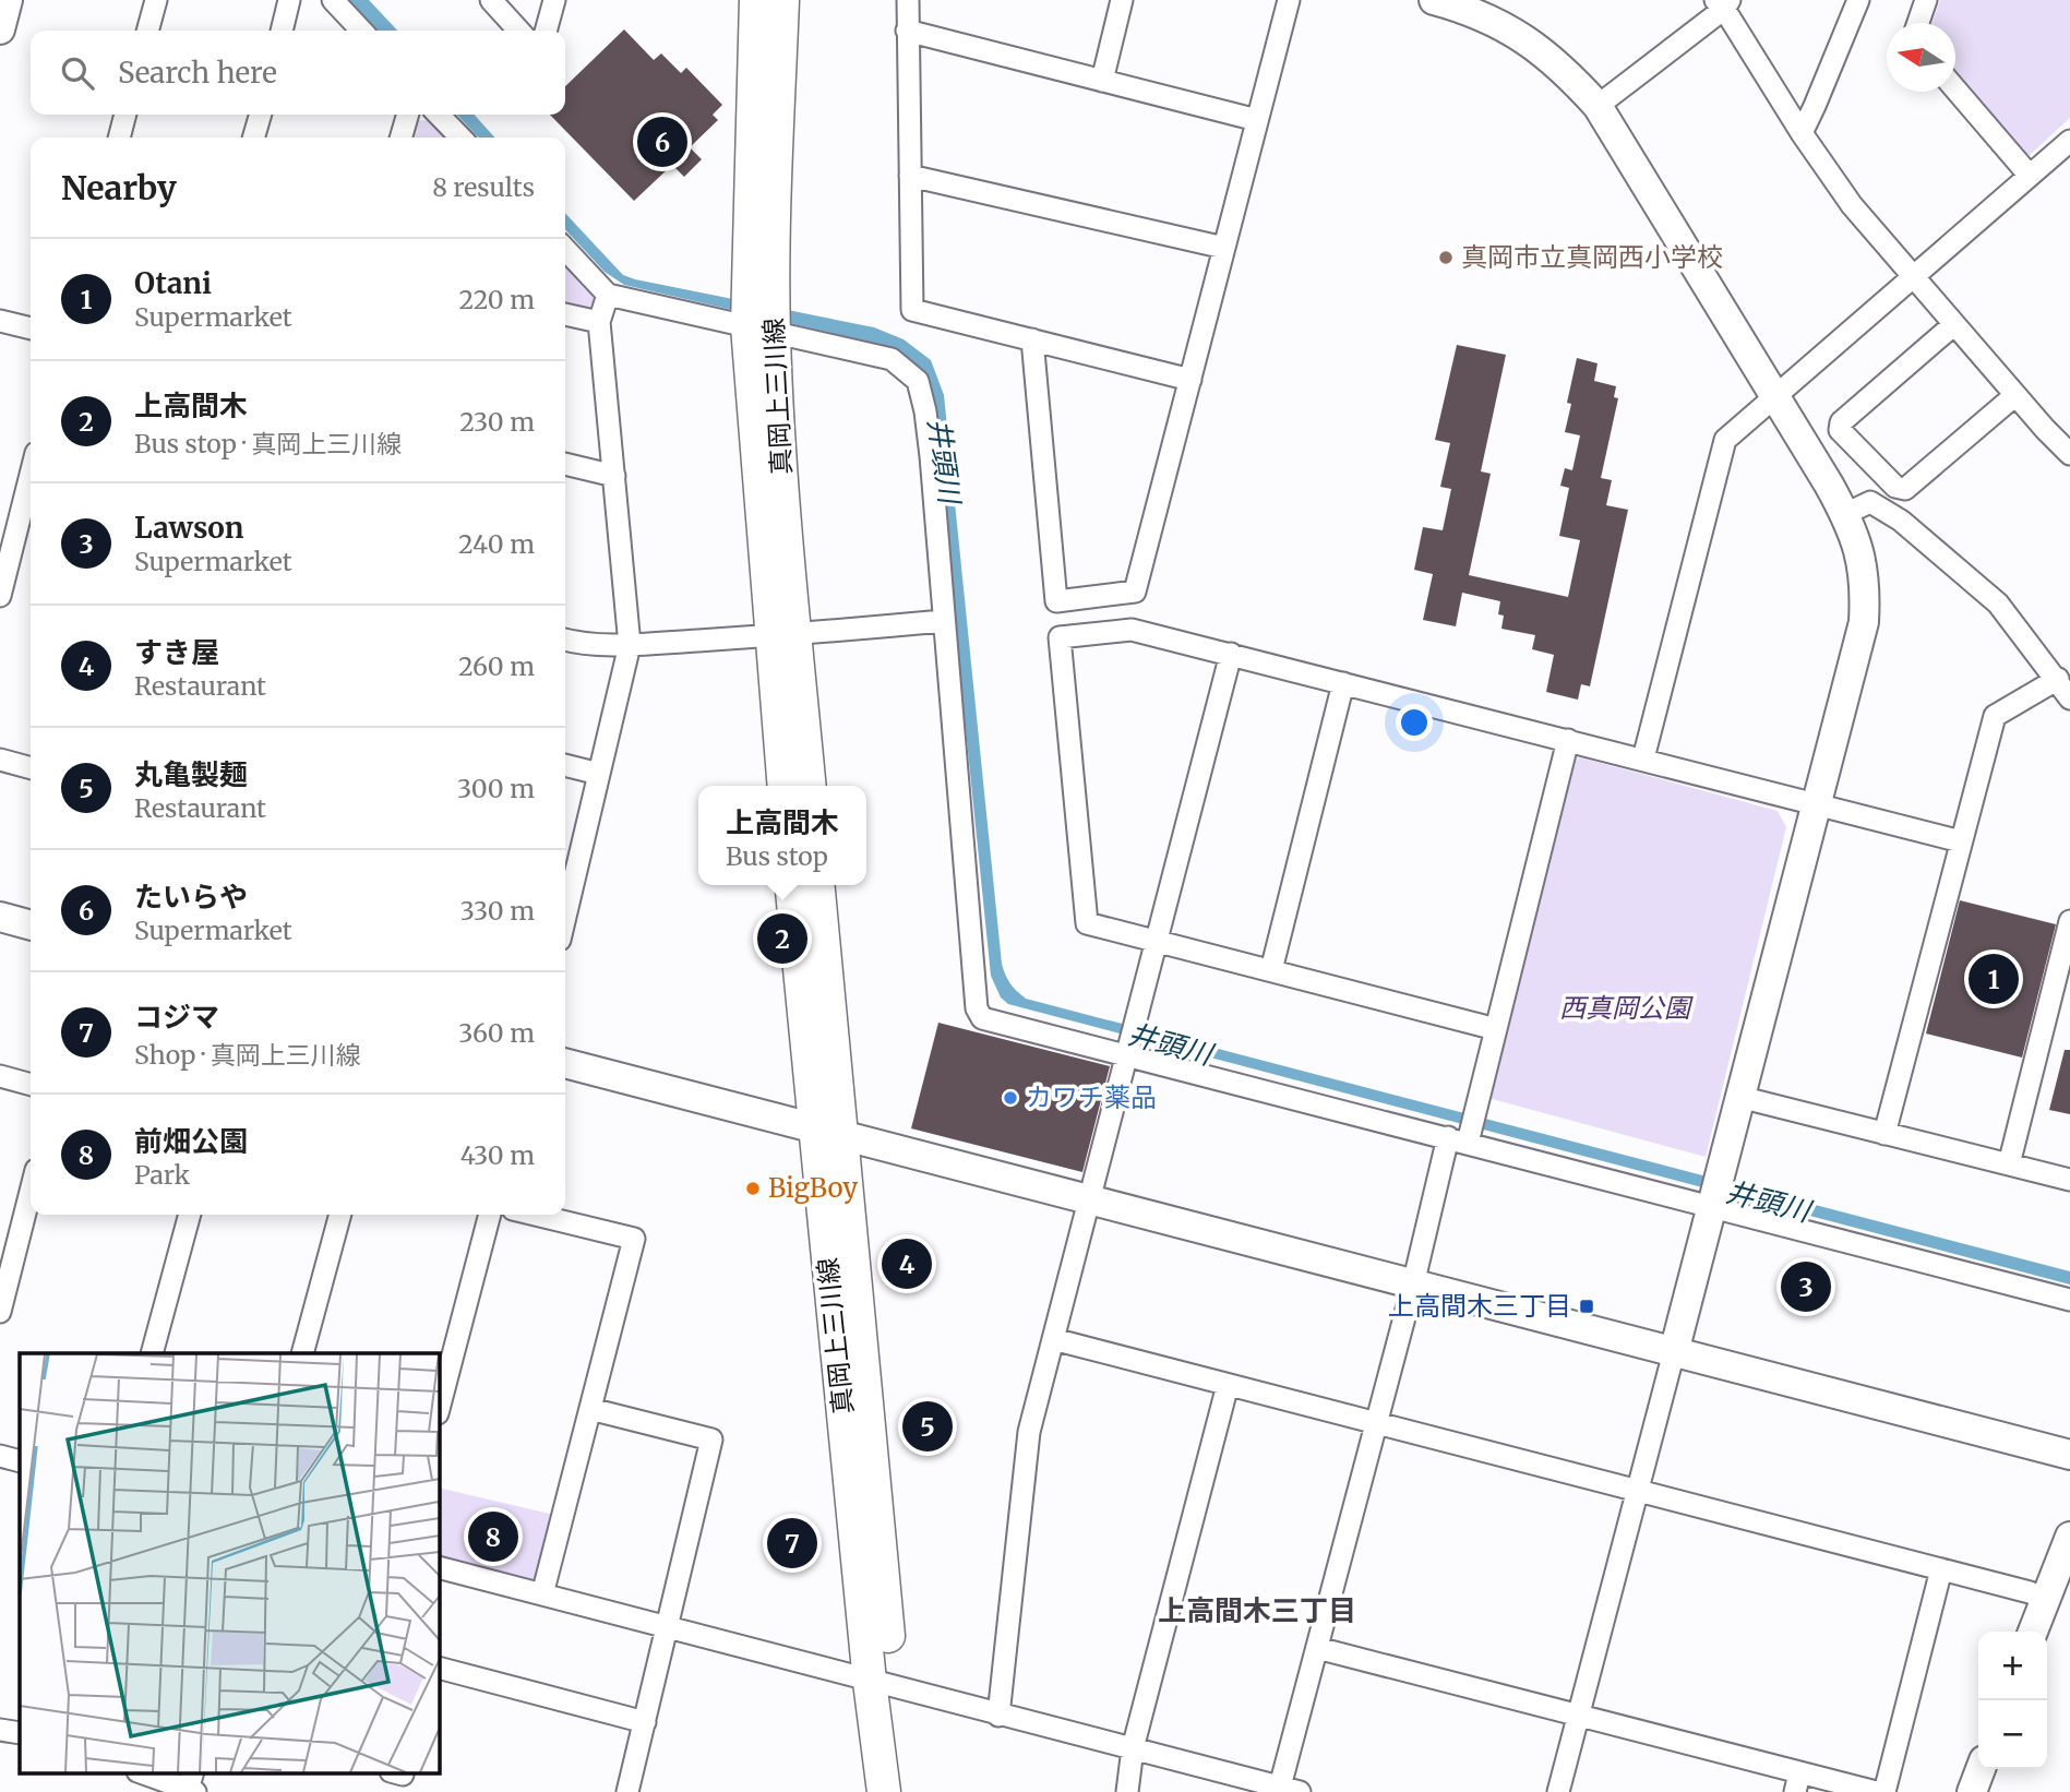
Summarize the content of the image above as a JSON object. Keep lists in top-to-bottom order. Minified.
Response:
{"streets":{"main road":["真岡上三川線"]},"districts":["上高間木三丁目"],"water":["井頭川"],"parks":["西真岡公園"],"places":{"other":["真岡市立真岡西小学校","カワチ薬品","BigBoy"],"transit":["上高間木三丁目"]},"north":"left","page":{"search":"Search here","pins":["6","2","1","4","3","5","8","7"],"heading":["Nearby","8 results"],"list":[{"mark":"1","name":"Otani","note":"Supermarket","value":"220 m"},{"mark":"2","name":"上高間木","note":"Bus stop · 真岡上三川線","value":"230 m"},{"mark":"3","name":"Lawson","note":"Supermarket","value":"240 m"},{"mark":"4","name":"すき屋","note":"Restaurant","value":"260 m"},{"mark":"5","name":"丸亀製麺","note":"Restaurant","value":"300 m"},{"mark":"6","name":"たいらや","note":"Supermarket","value":"330 m"},{"mark":"7","name":"コジマ","note":"Shop · 真岡上三川線","value":"360 m"},{"mark":"8","name":"前畑公園","note":"Park","value":"430 m"}],"popup":["上高間木","Bus stop"],"map_buttons":["+","−"]}}
